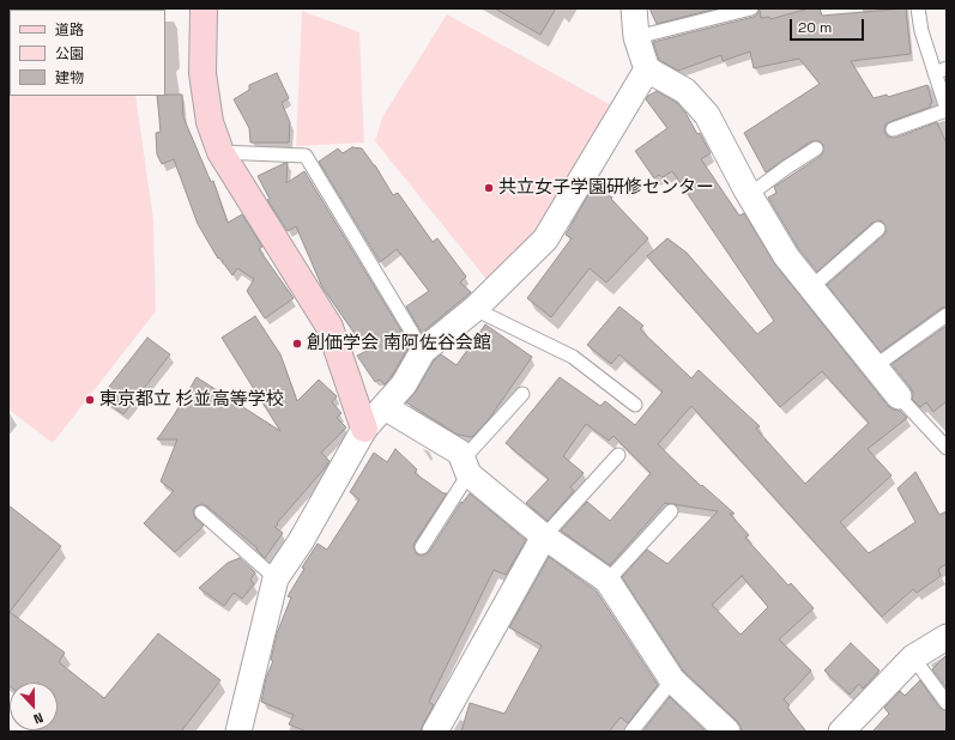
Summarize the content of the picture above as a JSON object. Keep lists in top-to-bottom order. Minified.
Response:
{"places":["共立女子学園研修センター","創価学会 南阿佐谷会館","東京都立 杉並高等学校"],"legend":["道路","公園","建物"],"scale_bar":"20 m","north":"bottom"}
